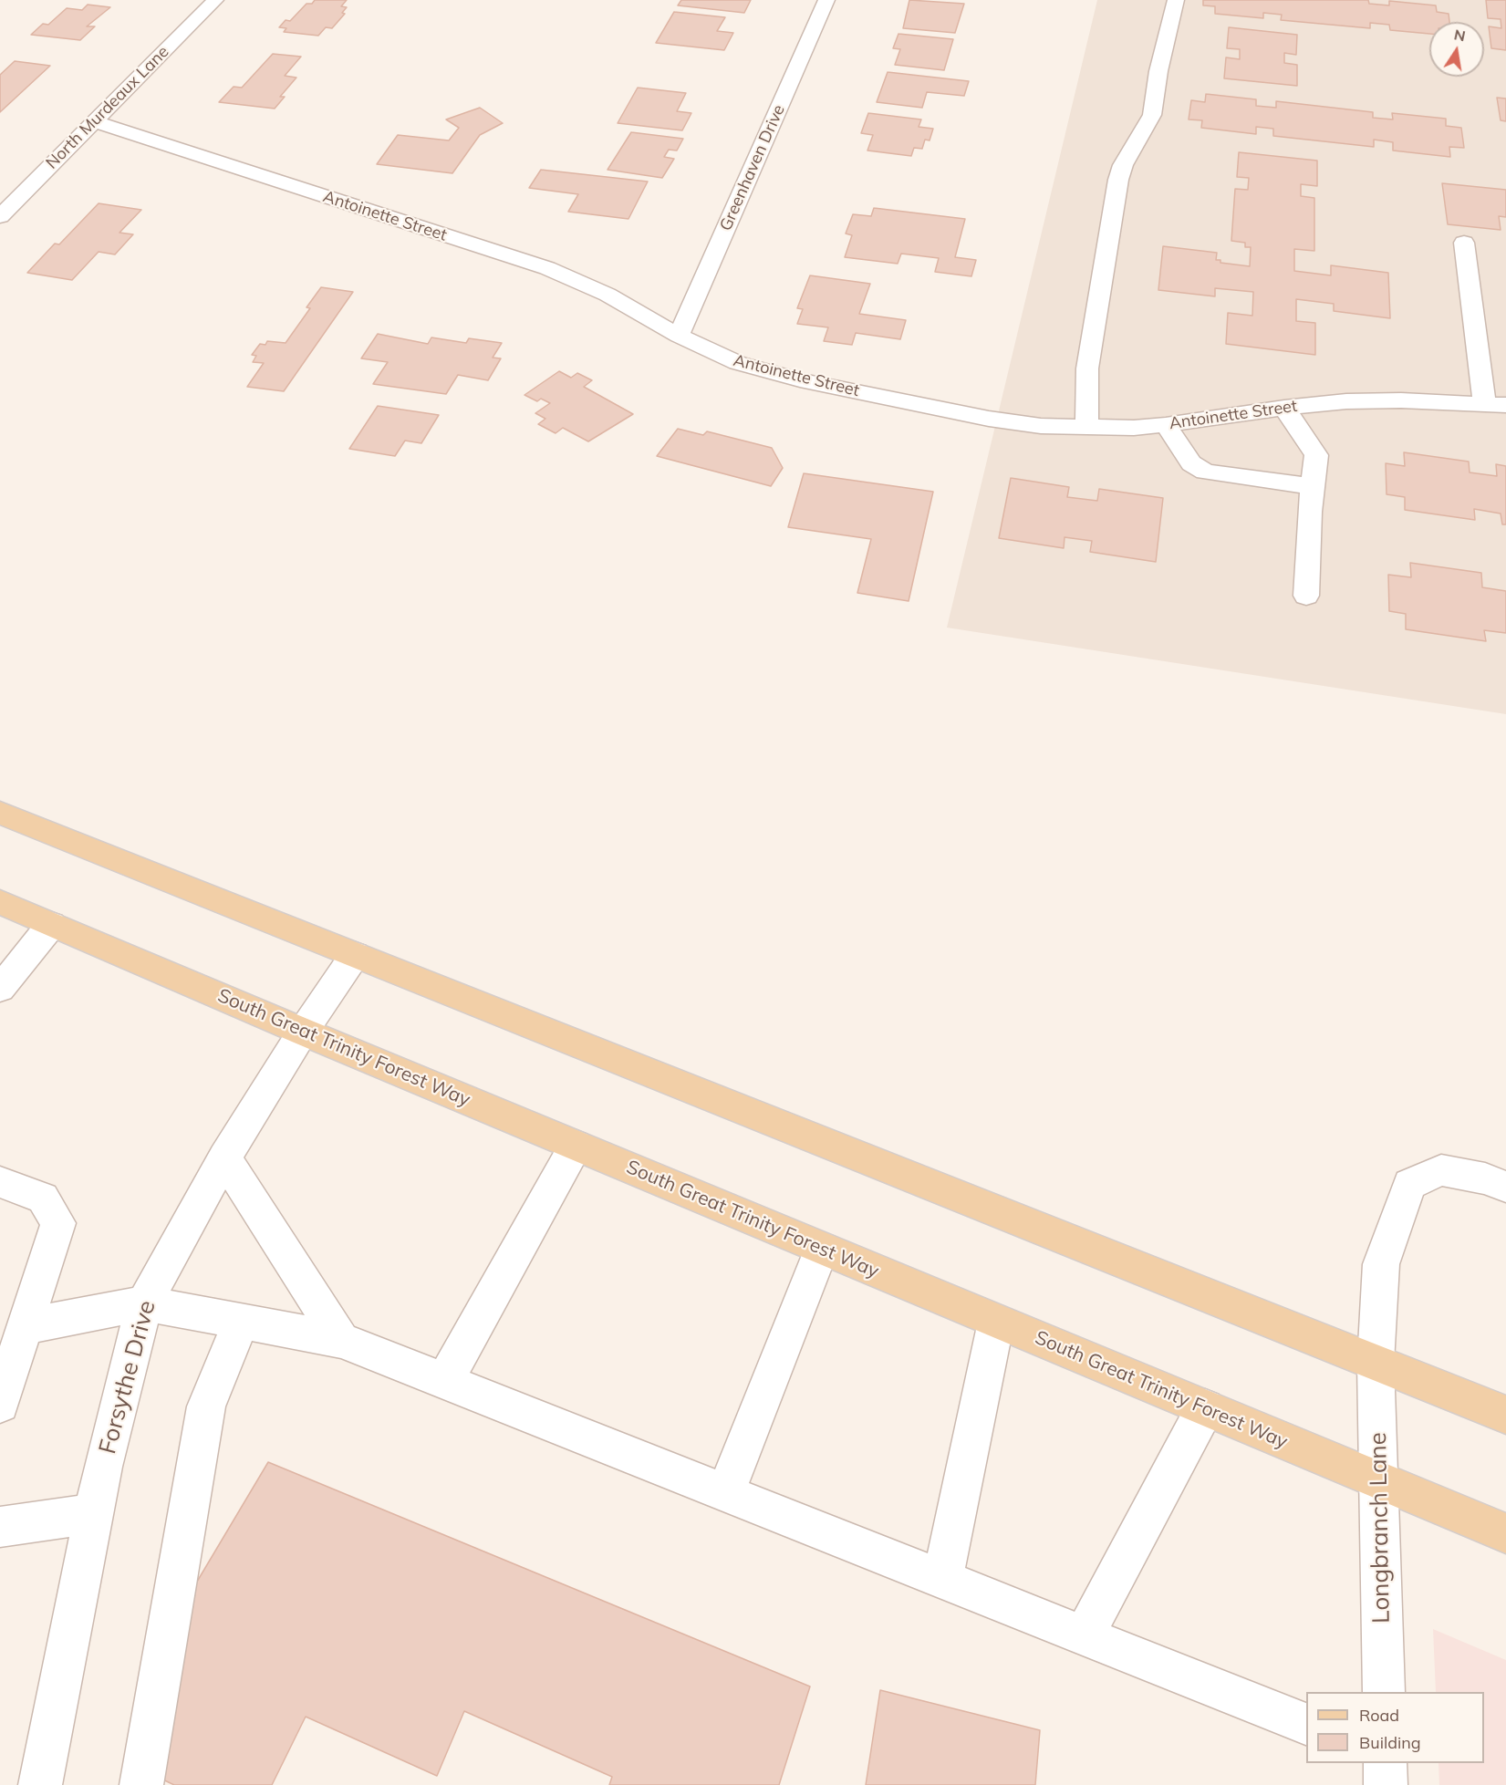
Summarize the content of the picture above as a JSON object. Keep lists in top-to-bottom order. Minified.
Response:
{"streets":{"main road":["South Great Trinity Forest Way"],"street":["North Murdeaux Lane","Greenhaven Drive","Antoinette Street","Forsythe Drive","Longbranch Lane"]},"crossings":[["North Murdeaux Lane","Antoinette Street"],["Greenhaven Drive","Antoinette Street"],["South Great Trinity Forest Way","Forsythe Drive"],["South Great Trinity Forest Way","Longbranch Lane"]],"legend":["Road","Building"],"north":"top"}
